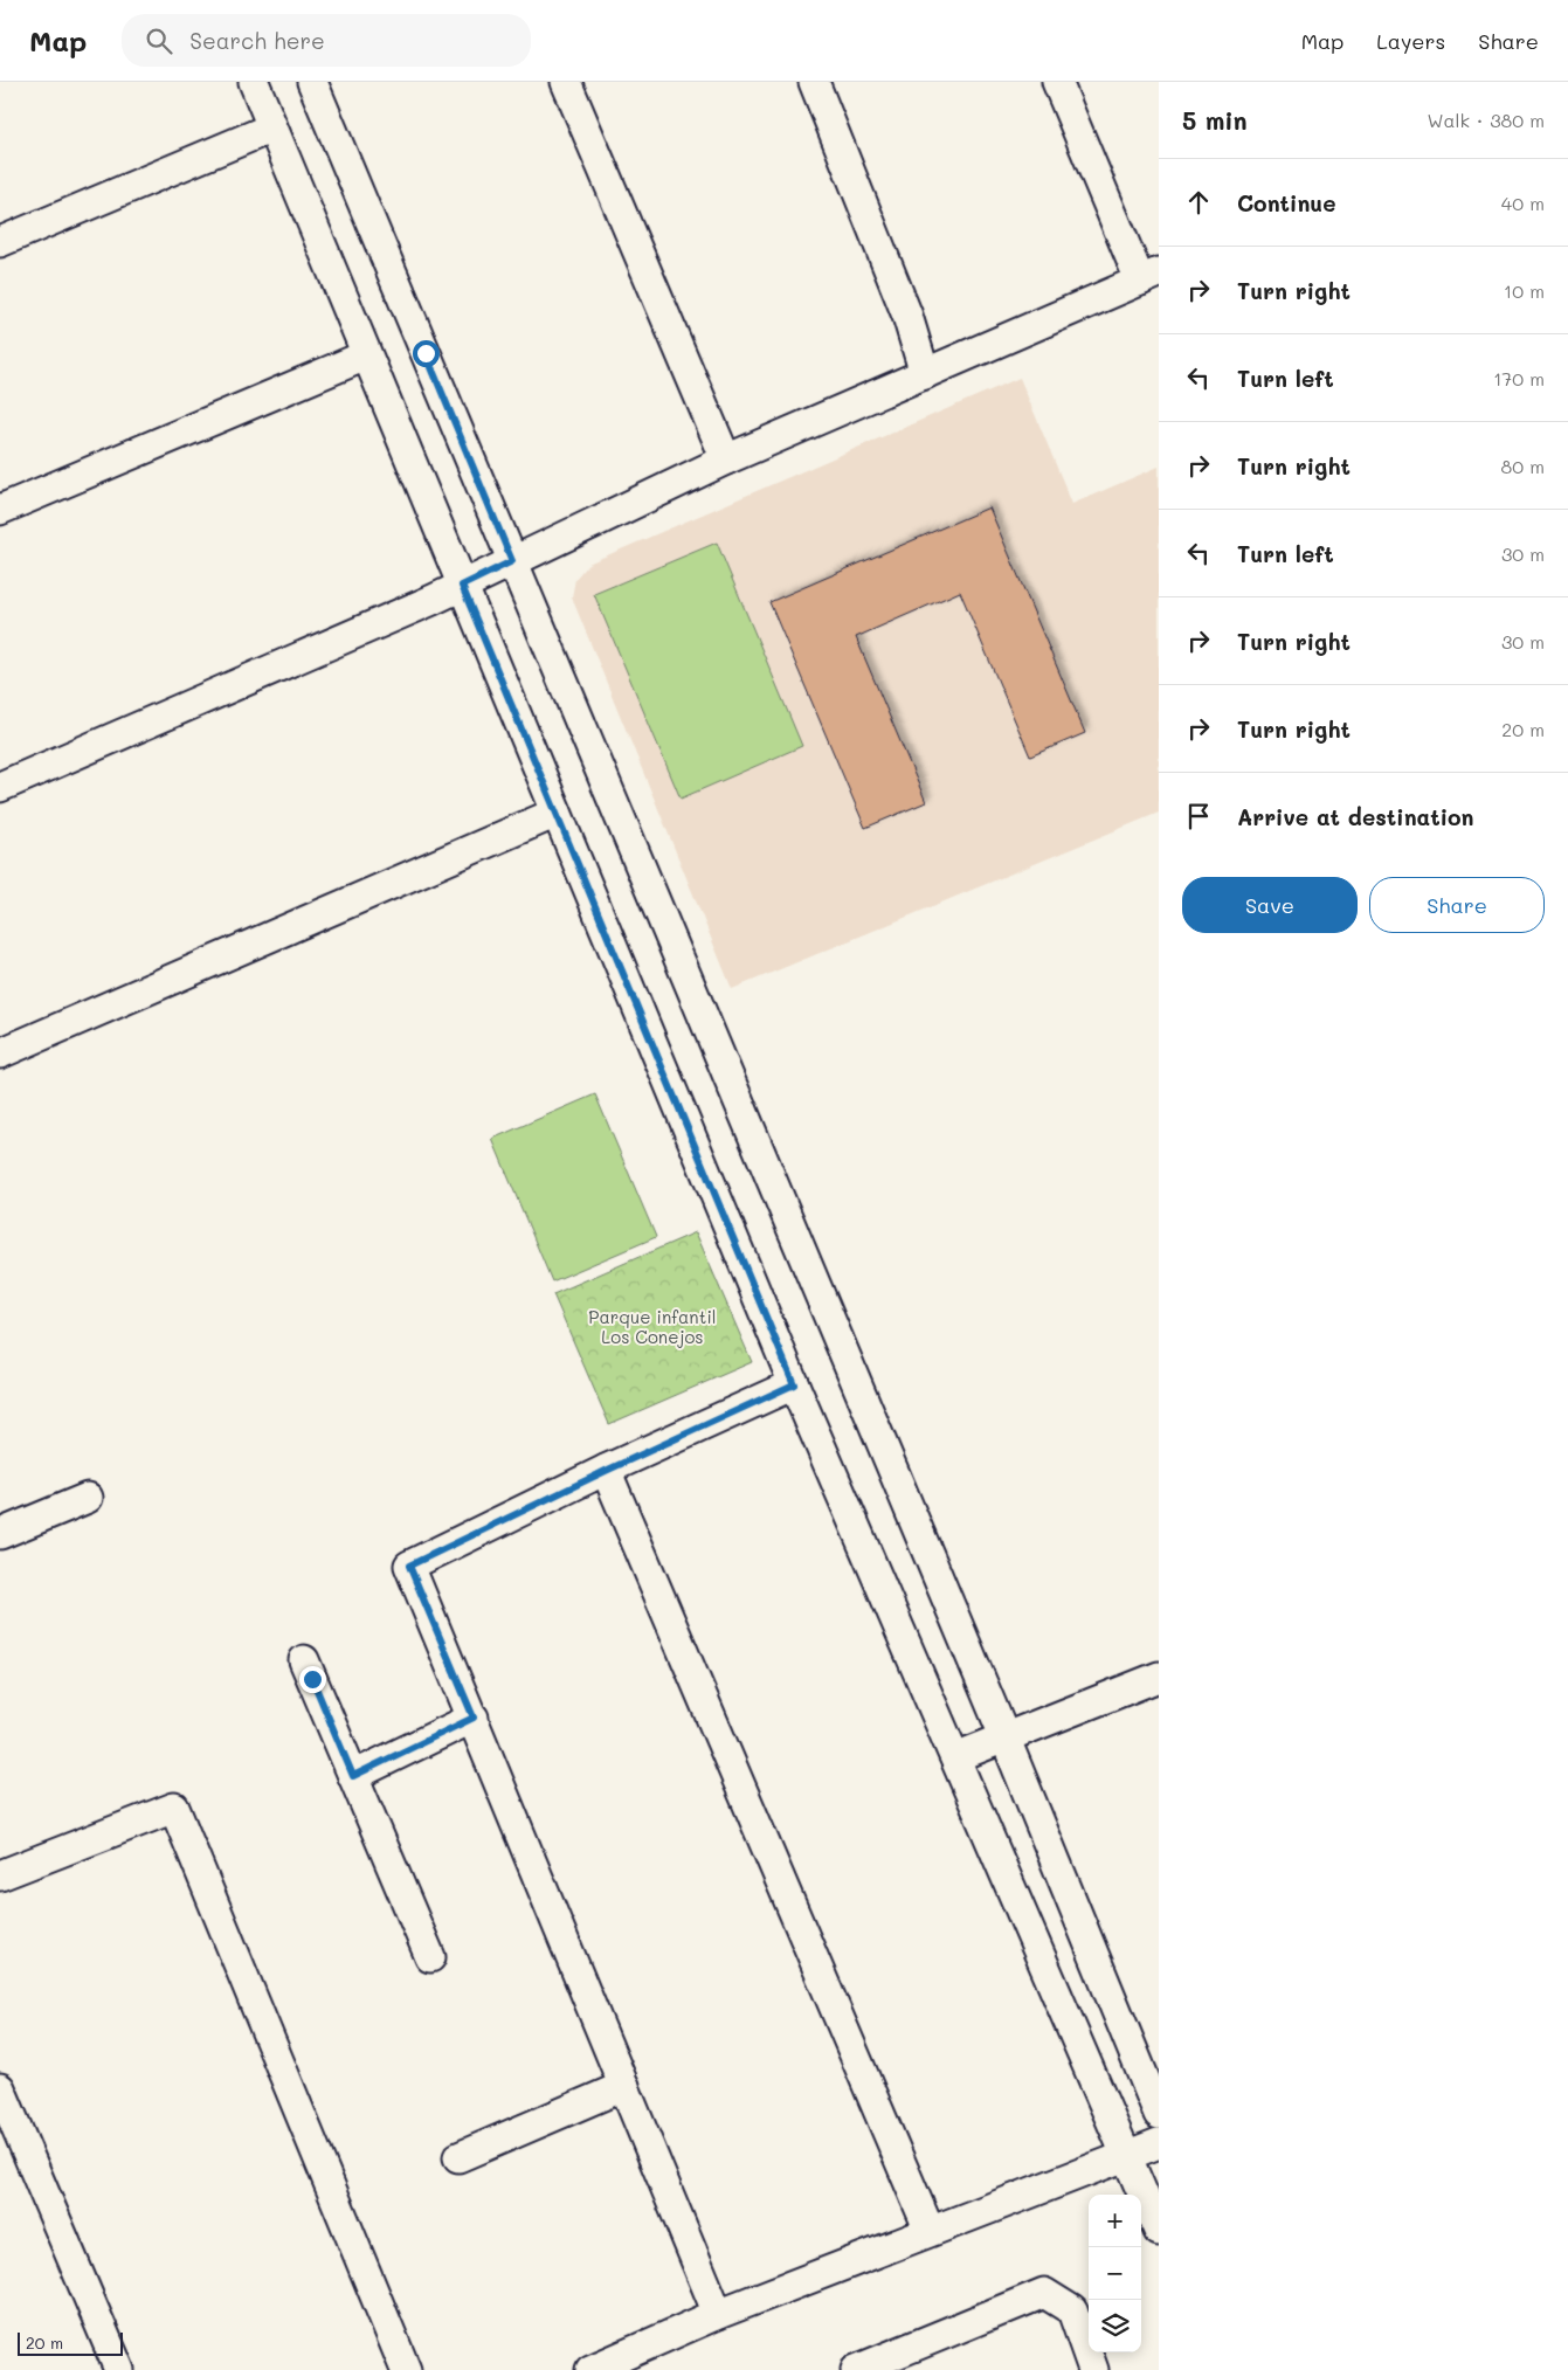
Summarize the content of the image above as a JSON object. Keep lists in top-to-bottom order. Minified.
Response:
{"parks":["Parque infantil Los Conejos"],"scale_bar":"20 m","page":{"header":"Map","search":"Search here","nav":["Map","Layers","Share"],"heading":["5 min","Walk · 380 m"],"list":[["Continue","40 m"],["Turn right","10 m"],["Turn left","170 m"],["Turn right","80 m"],["Turn left","30 m"],["Turn right","30 m"],["Turn right","20 m"],"Arrive at destination"],"buttons":["Save","Share"],"map_buttons":["+","−"],"scale":"20 m"}}
